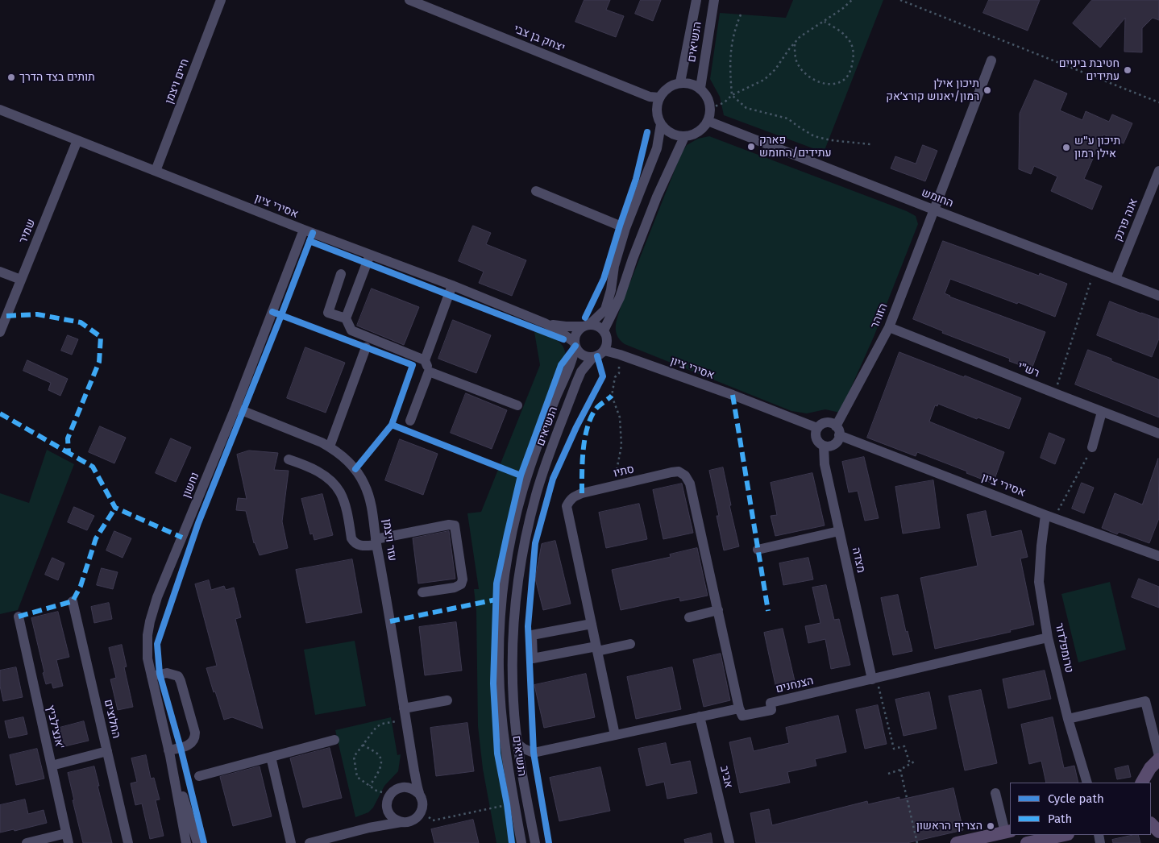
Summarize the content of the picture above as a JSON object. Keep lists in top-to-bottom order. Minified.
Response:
{"streets":{"street":["יצחק בן צבי","הנשיאים","חיים ויצמן","החומש","אסירי ציון","אנה פרנק","שמיר","הזוהר","רש\"י","סתיו","נחשון","עזר ויצמן","מצדה","טרומפלדור","הצנחנים","החלוצים","אנצילביץ'","אביב"]},"crossings":[["יצחק בן צבי","הנשיאים"],["יצחק בן צבי","החומש"],["הנשיאים","החומש"],["הנשיאים","אסירי ציון"],["חיים ויצמן","אסירי ציון"],["החומש","אנה פרנק"],["החומש","הזוהר"],["אסירי ציון","שמיר"],["אסירי ציון","הזוהר"],["אסירי ציון","נחשון"],["אסירי ציון","מצדה"],["אסירי ציון","טרומפלדור"],["הזוהר","רש\"י"],["הזוהר","מצדה"],["סתיו","הצנחנים"],["נחשון","עזר ויצמן"],["מצדה","הצנחנים"],["טרומפלדור","הצנחנים"],["הצנחנים","אביב"]],"places":["חטיבת ביניים עתידים","תותים בצד הדרך","תיכון אילן רמון/יאנוש קורצ׳אק","פארק עתידים/החומש","תיכון ע\"ש אילן רמון","הצריף הראשון"],"legend":["Cycle path","Path"]}
